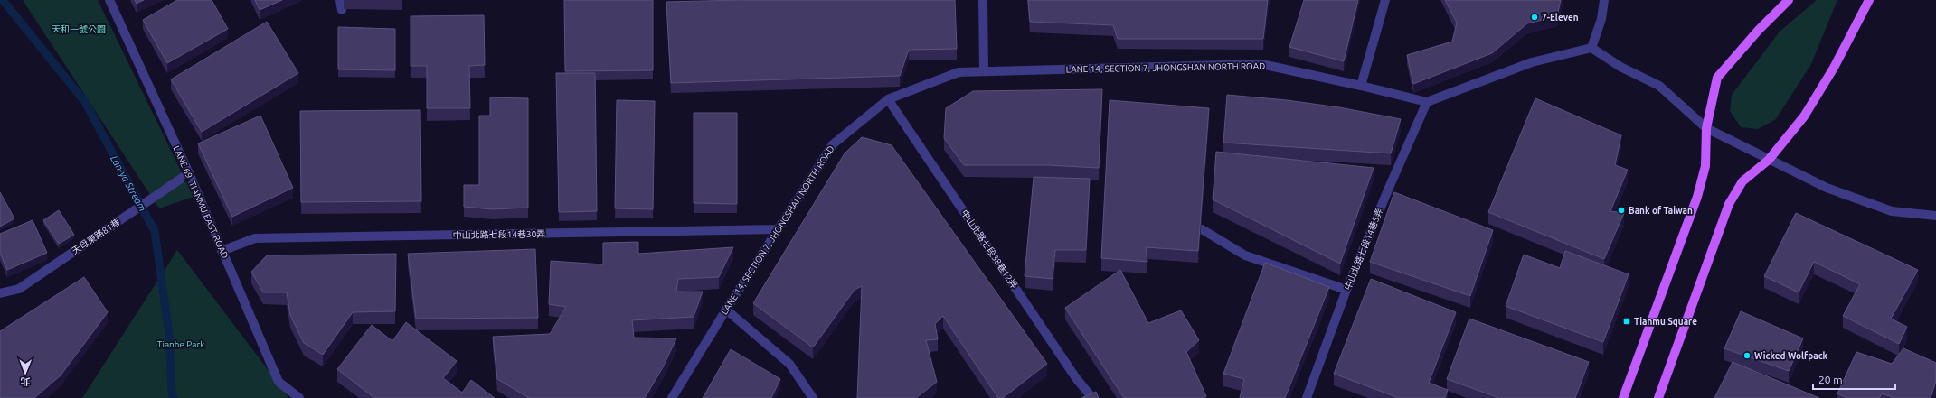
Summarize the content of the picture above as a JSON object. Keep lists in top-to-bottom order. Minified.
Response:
{"streets":{"street":["LANE 14, SECTION 7, JHONGSHAN NORTH ROAD","LANE 69, TIANMU EAST ROAD","中山北路七段14巷30弄","天母東路81巷","中山北路七段38巷12弄","中山北路七段14巷5弄"]},"crossings":[["LANE 14, SECTION 7, JHONGSHAN NORTH ROAD","中山北路七段14巷30弄"],["LANE 14, SECTION 7, JHONGSHAN NORTH ROAD","中山北路七段38巷12弄"],["LANE 14, SECTION 7, JHONGSHAN NORTH ROAD","中山北路七段14巷5弄"],["LANE 69, TIANMU EAST ROAD","中山北路七段14巷30弄"],["LANE 69, TIANMU EAST ROAD","天母東路81巷"]],"water":["Lan-ya Stream"],"parks":["天和一號公園","Tianhe Park"],"places":{"other":["7-Eleven","Bank of Taiwan","Wicked Wolfpack"],"transit":["Tianmu Square"]},"scale_bar":"20 m","north":"bottom"}
